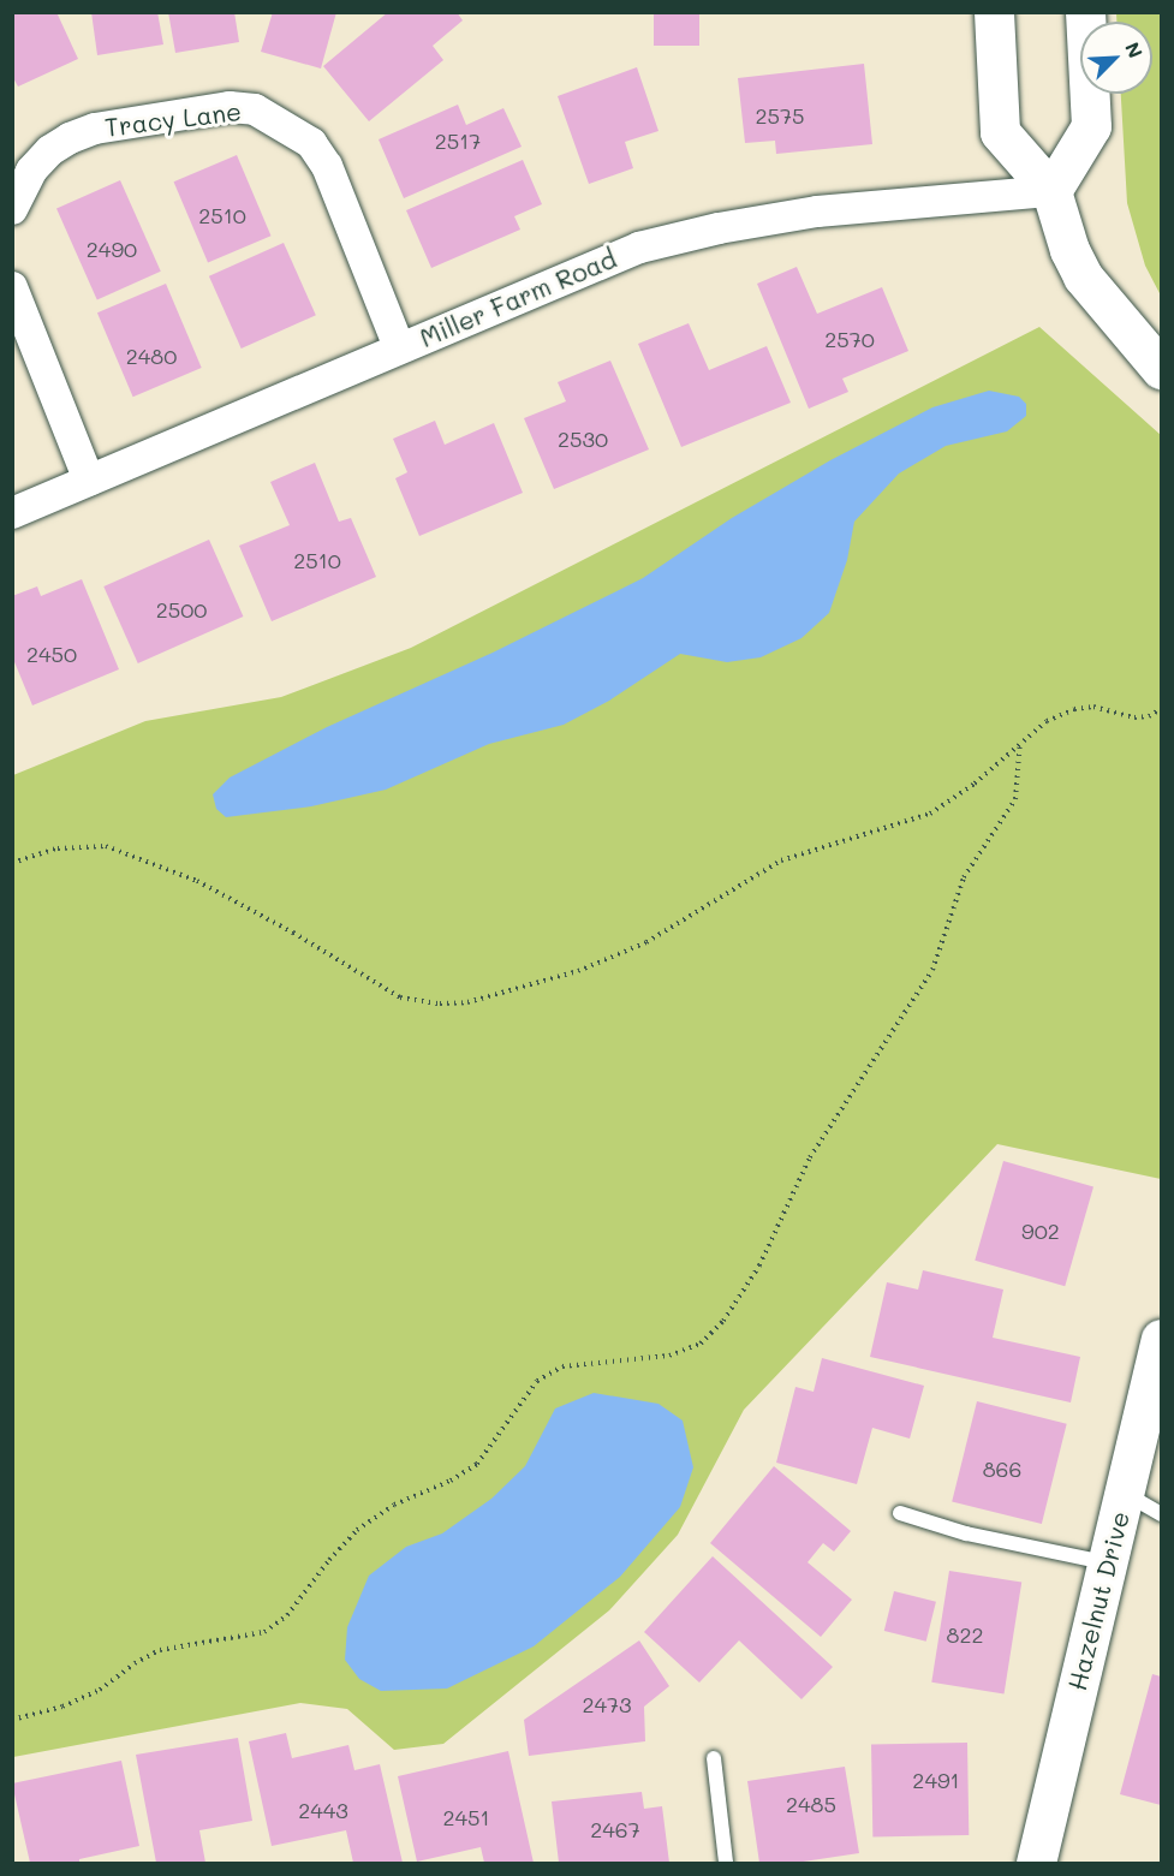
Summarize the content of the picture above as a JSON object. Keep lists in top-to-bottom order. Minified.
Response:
{"streets":{"street":["Tracy Lane","Miller Farm Road","Hazelnut Drive"]},"crossings":[["Tracy Lane","Miller Farm Road"]],"house_numbers":["2575","2517","2510","2490","2570","2480","2530","2510","2500","2450","902","866","822","2473","2491","2485","2443","2451","2467"],"north":"top right"}
